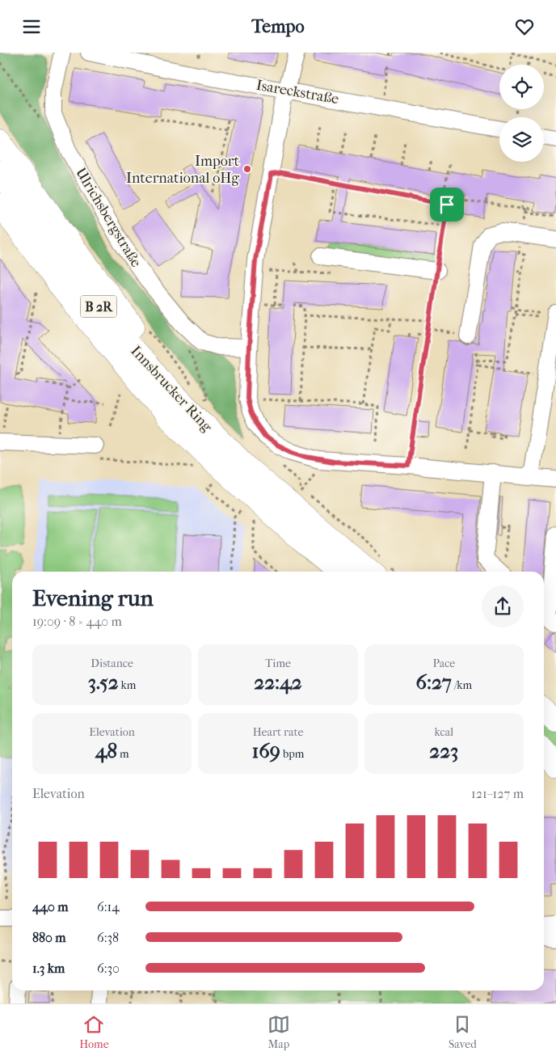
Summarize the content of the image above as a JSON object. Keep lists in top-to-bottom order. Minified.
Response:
{"streets":{"highway":["B 2R","Innsbrucker Ring"],"street":["Isareckstraße","Ulrichsbergstraße"]},"places":["Import International oHg"],"page":{"header":"Tempo","heading":["Evening run","19:09 · 8 × 440 m"],"stats":[["Distance","3.52 km"],["Time","22:42"],["Pace","6:27 /km"],["Elevation","48 m"],["Heart rate","169 bpm"],["kcal","223"]],"chart":["Elevation","121–127 m"],"list":[{"name":"440 m","note":"6:14"},{"name":"880 m","note":"6:38"},{"name":"1.3 km","note":"6:30"}],"tabs":["Home","Map","Saved"]}}
